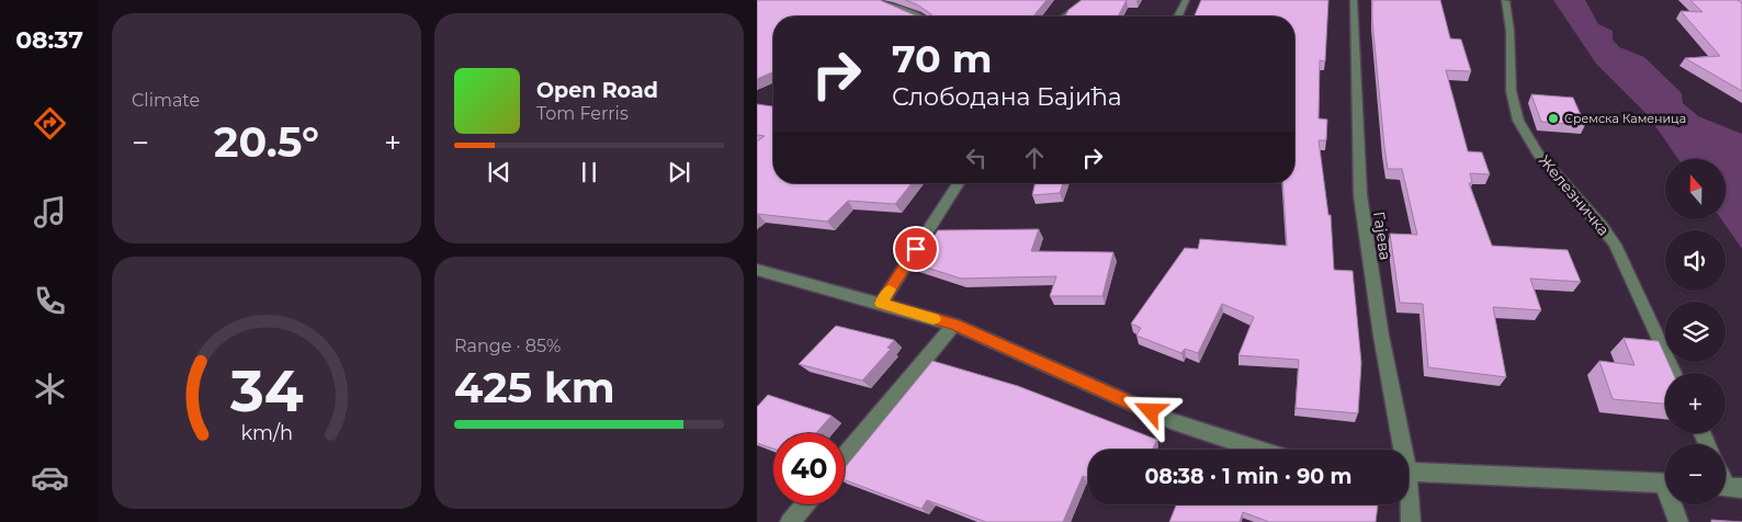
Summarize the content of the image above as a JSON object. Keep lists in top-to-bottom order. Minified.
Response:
{"streets":{"street":["Железничка","Гајева"]},"places":["Сремска Каменица"],"north":"top","page":{"tabs":"08:37","tile":["Climate",["Range · 85%","425 km"]],"turn":["70 m","Слободана Бајића"],"song":["Open Road","Tom Ferris"],"heat":["−","20.5°","+"],"map_buttons":["+","−"],"limit":"40","trip":"08:38 · 1 min · 90 m","gauge":["34","km/h"]}}
